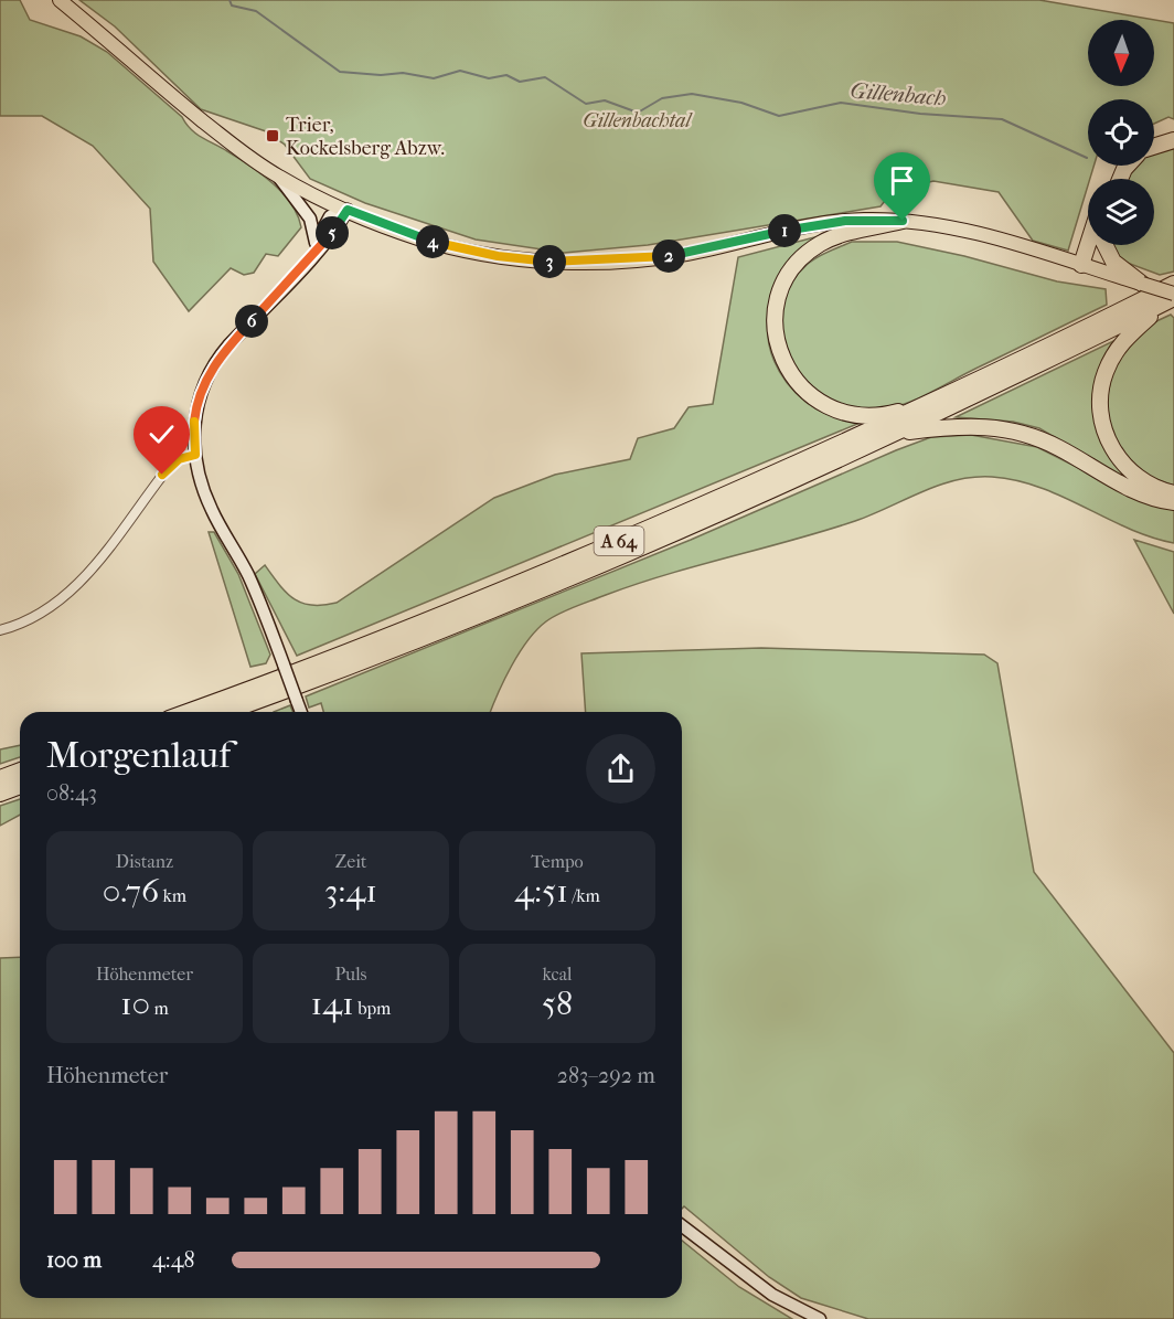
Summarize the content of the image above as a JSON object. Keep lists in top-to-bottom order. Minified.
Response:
{"streets":{"highway":["A 64"]},"water":["Gillenbach"],"parks":["Gillenbachtal"],"places":{"transit":["Trier, Kockelsberg Abzw."]},"north":"bottom","page":{"pins":["1","5","4","2","3","6"],"heading":["Morgenlauf","08:43"],"stats":[["Distanz","0.76 km"],["Zeit","3:41"],["Tempo","4:51 /km"],["Höhenmeter","10 m"],["Puls","141 bpm"],["kcal","58"]],"chart":["Höhenmeter","283–292 m"],"list":[{"name":"100 m","note":"4:48"}]}}
